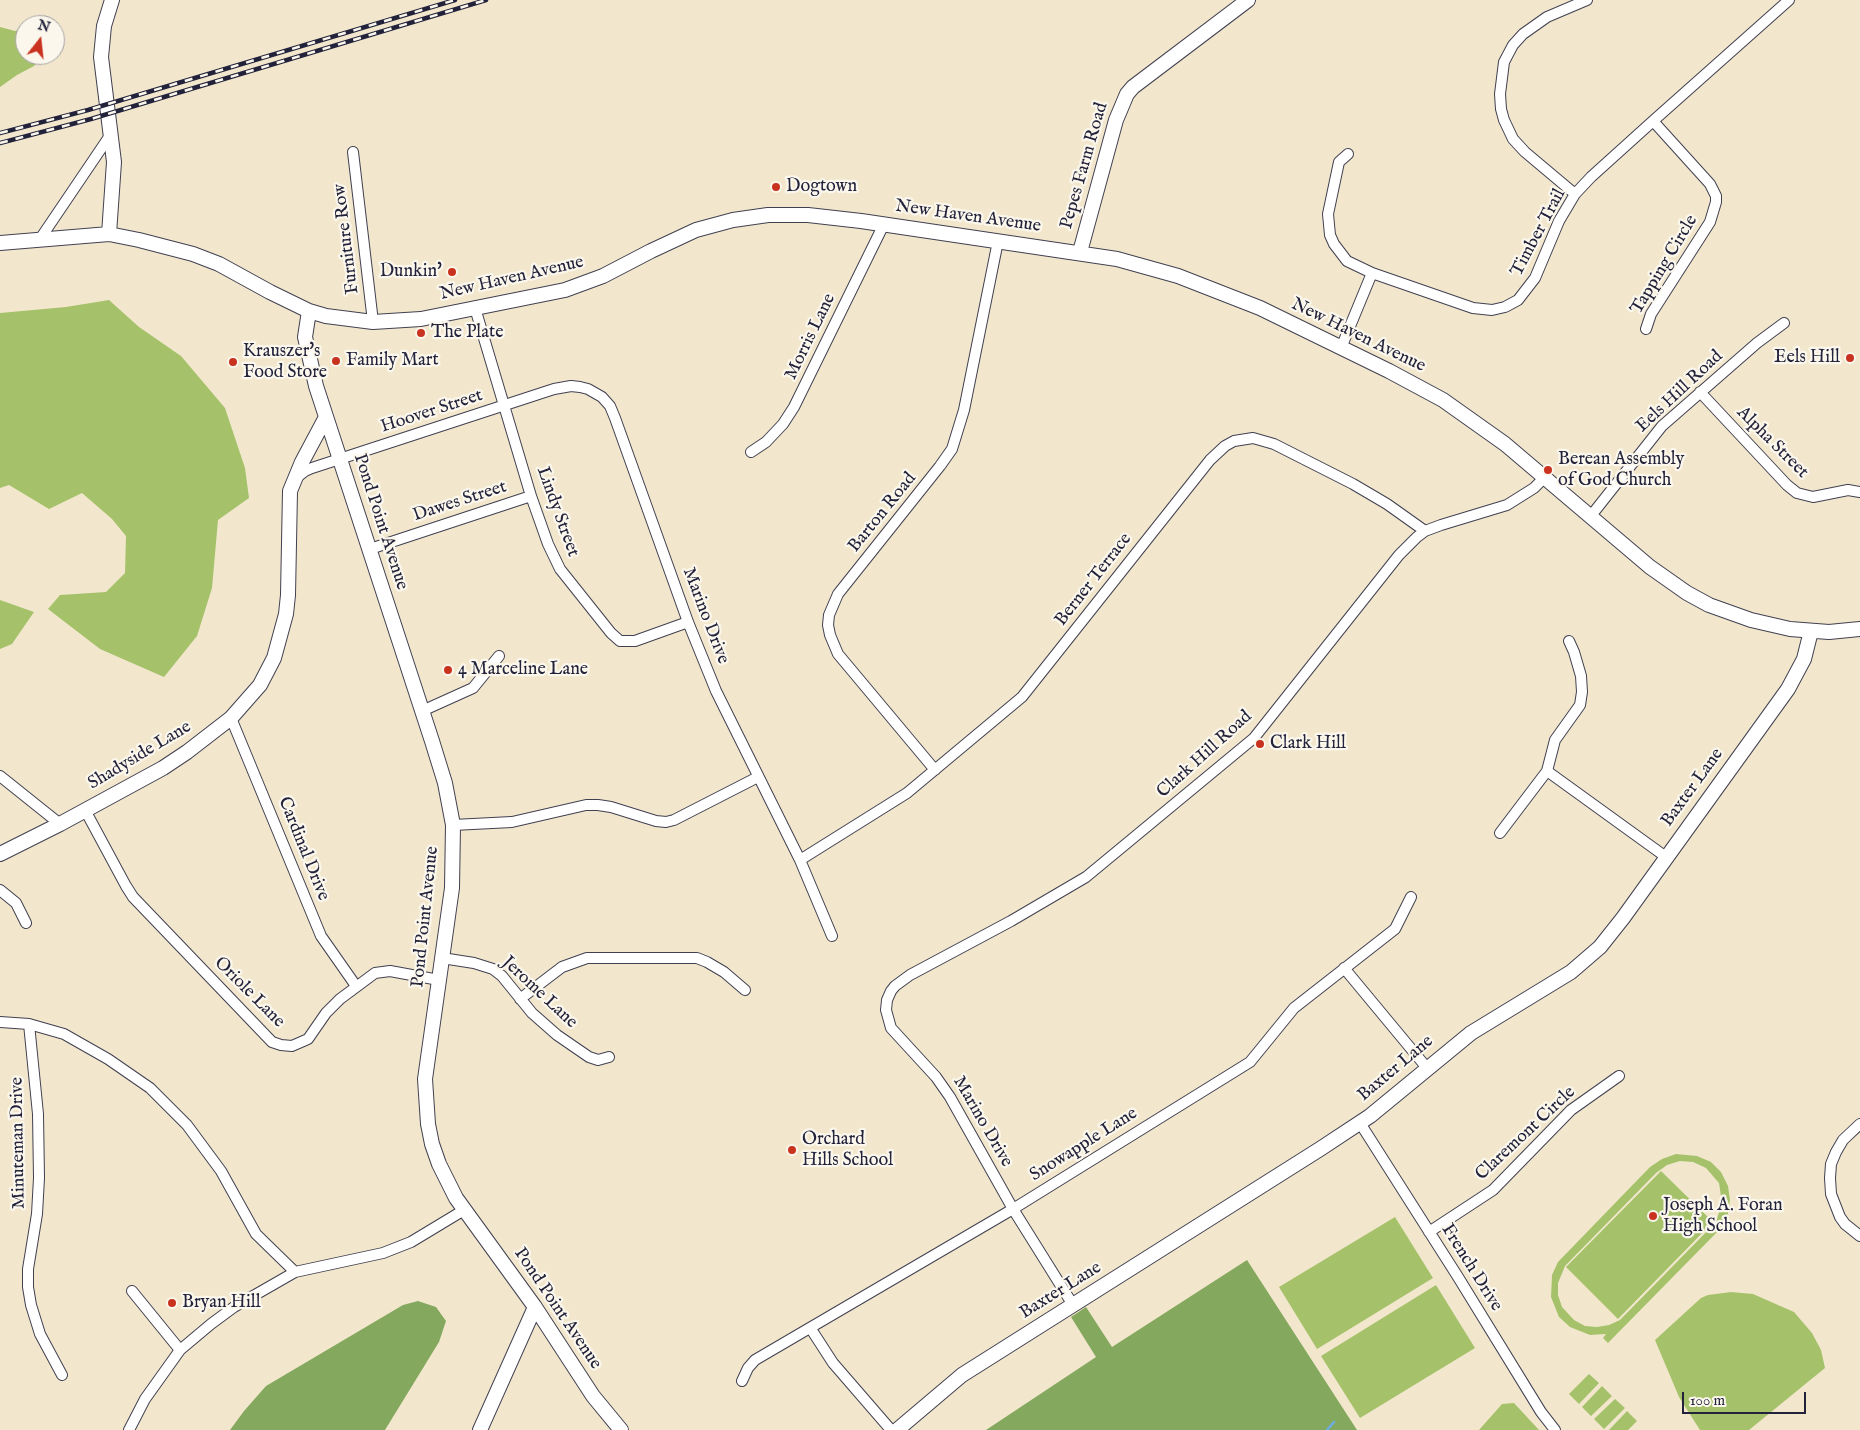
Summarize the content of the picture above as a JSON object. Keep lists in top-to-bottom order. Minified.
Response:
{"streets":{"main road":["Pepes Farm Road","New Haven Avenue","Pond Point Avenue","Shadyside Lane","Baxter Lane"],"street":["Timber Trail","Furniture Row","Tapping Circle","Morris Lane","Eels Hill Road","Hoover Street","Alpha Street","Dawes Street","Lindy Street","Barton Road","Berner Terrace","Marino Drive","Clark Hill Road","Cardinal Drive","Oriole Lane","Jerome Lane","Claremont Circle","Minuteman Drive","Snowapple Lane","French Drive"]},"crossings":[["Pepes Farm Road","New Haven Avenue"],["New Haven Avenue","Furniture Row"],["New Haven Avenue","Morris Lane"],["New Haven Avenue","Eels Hill Road"],["New Haven Avenue","Lindy Street"],["New Haven Avenue","Barton Road"],["New Haven Avenue","Pond Point Avenue"],["New Haven Avenue","Clark Hill Road"],["New Haven Avenue","Baxter Lane"],["Timber Trail","Tapping Circle"],["Eels Hill Road","Alpha Street"],["Hoover Street","Lindy Street"],["Hoover Street","Pond Point Avenue"],["Hoover Street","Marino Drive"],["Dawes Street","Lindy Street"],["Dawes Street","Pond Point Avenue"],["Lindy Street","Marino Drive"],["Barton Road","Berner Terrace"],["Pond Point Avenue","Shadyside Lane"],["Pond Point Avenue","Oriole Lane"],["Pond Point Avenue","Jerome Lane"],["Berner Terrace","Marino Drive"],["Berner Terrace","Clark Hill Road"],["Marino Drive","Clark Hill Road"],["Marino Drive","Baxter Lane"],["Marino Drive","Snowapple Lane"],["Shadyside Lane","Cardinal Drive"],["Shadyside Lane","Oriole Lane"],["Baxter Lane","French Drive"],["Cardinal Drive","Oriole Lane"],["Claremont Circle","French Drive"]],"places":["Dogtown","Dunkin'","The Plate","Eels Hill","Family Mart","Krauszer's Food Store","Berean Assembly of God Church","4 Marceline Lane","Clark Hill","Orchard Hills School","Joseph A. Foran High School","Bryan Hill"],"scale_bar":"100 m","north":"top"}
